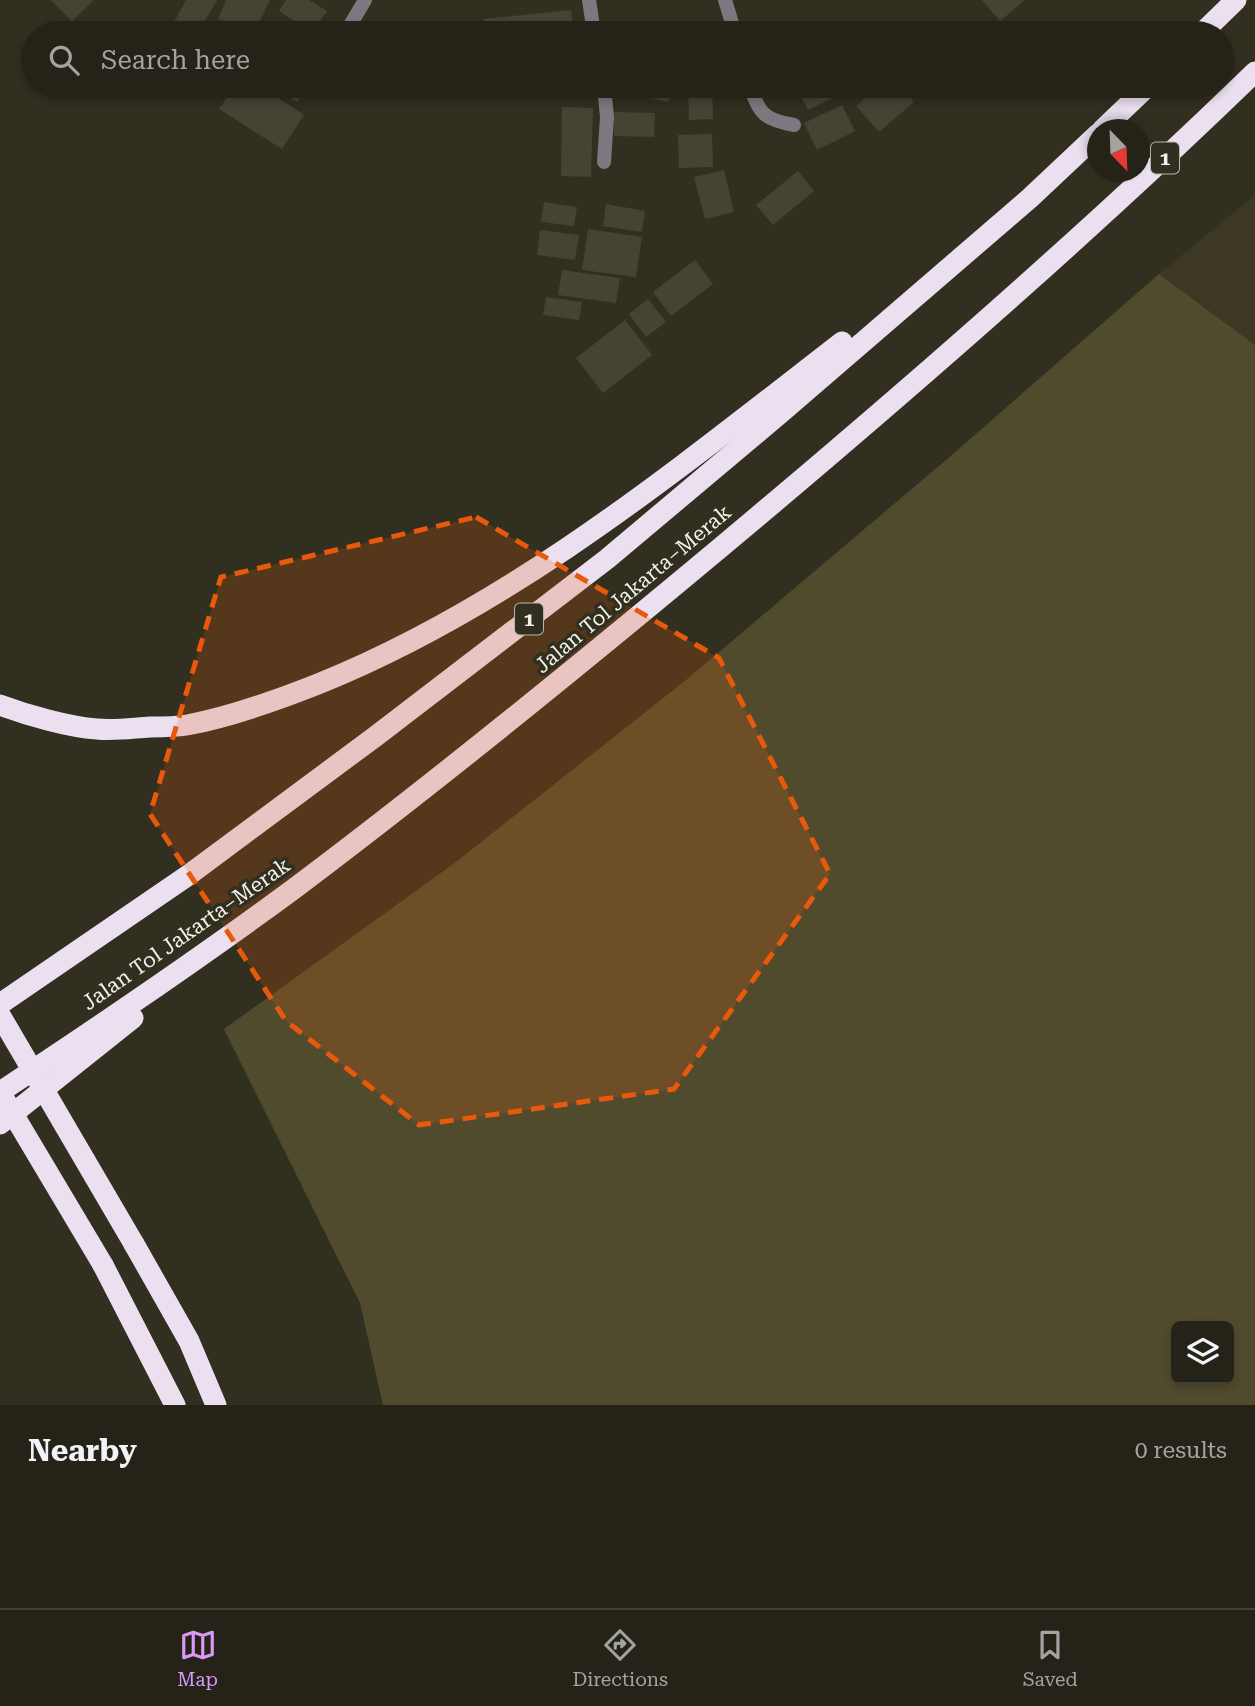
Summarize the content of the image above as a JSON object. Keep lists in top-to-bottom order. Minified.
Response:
{"streets":{"highway":["1","Jalan Tol Jakarta–Merak"]},"north":"bottom right","page":{"search":"Search here","heading":["Nearby","0 results"],"nav":["Map","Directions","Saved"]}}
